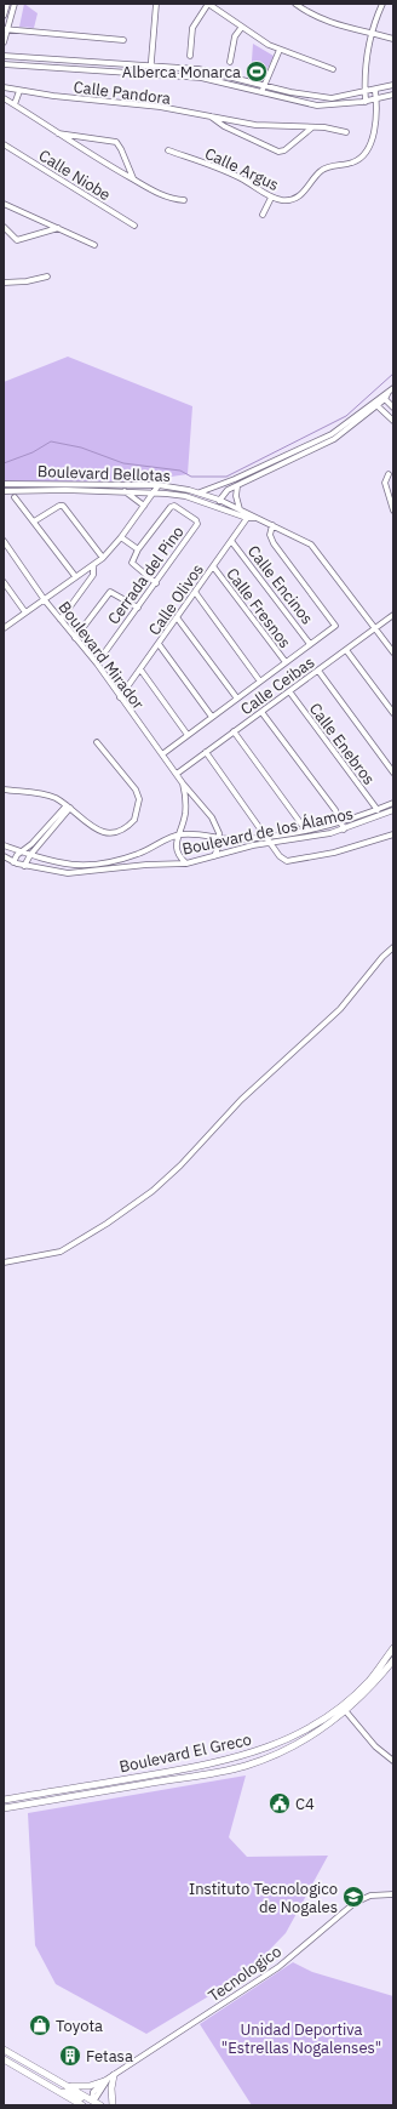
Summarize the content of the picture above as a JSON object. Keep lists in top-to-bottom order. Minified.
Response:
{"streets":{"main road":["Boulevard El Greco"],"street":["Calle Pandora","Calle Argus","Calle Niobe","Boulevard Bellotas","Cerrada del Pino","Calle Encinos","Calle Olivos","Calle Fresnos","Boulevard Mirador","Calle Ceibas","Calle Enebros","Boulevard de los Álamos","Tecnologico"]},"crossings":[["Boulevard Bellotas","Calle Olivos"],["Boulevard Bellotas","Calle Ceibas"],["Cerrada del Pino","Boulevard Mirador"],["Calle Encinos","Calle Olivos"],["Calle Olivos","Calle Fresnos"],["Calle Olivos","Boulevard Mirador"],["Boulevard Mirador","Calle Ceibas"],["Boulevard Mirador","Boulevard de los Álamos"],["Calle Ceibas","Calle Enebros"],["Calle Enebros","Boulevard de los Álamos"]],"parks":["Unidad Deportiva \"Estrellas Nogalenses\""],"places":{"sports":["Alberca Monarca"],"public building":["C4"],"school or university":["Instituto Tecnologico de Nogales"],"shop":["Toyota"],"building":["Fetasa"]}}
